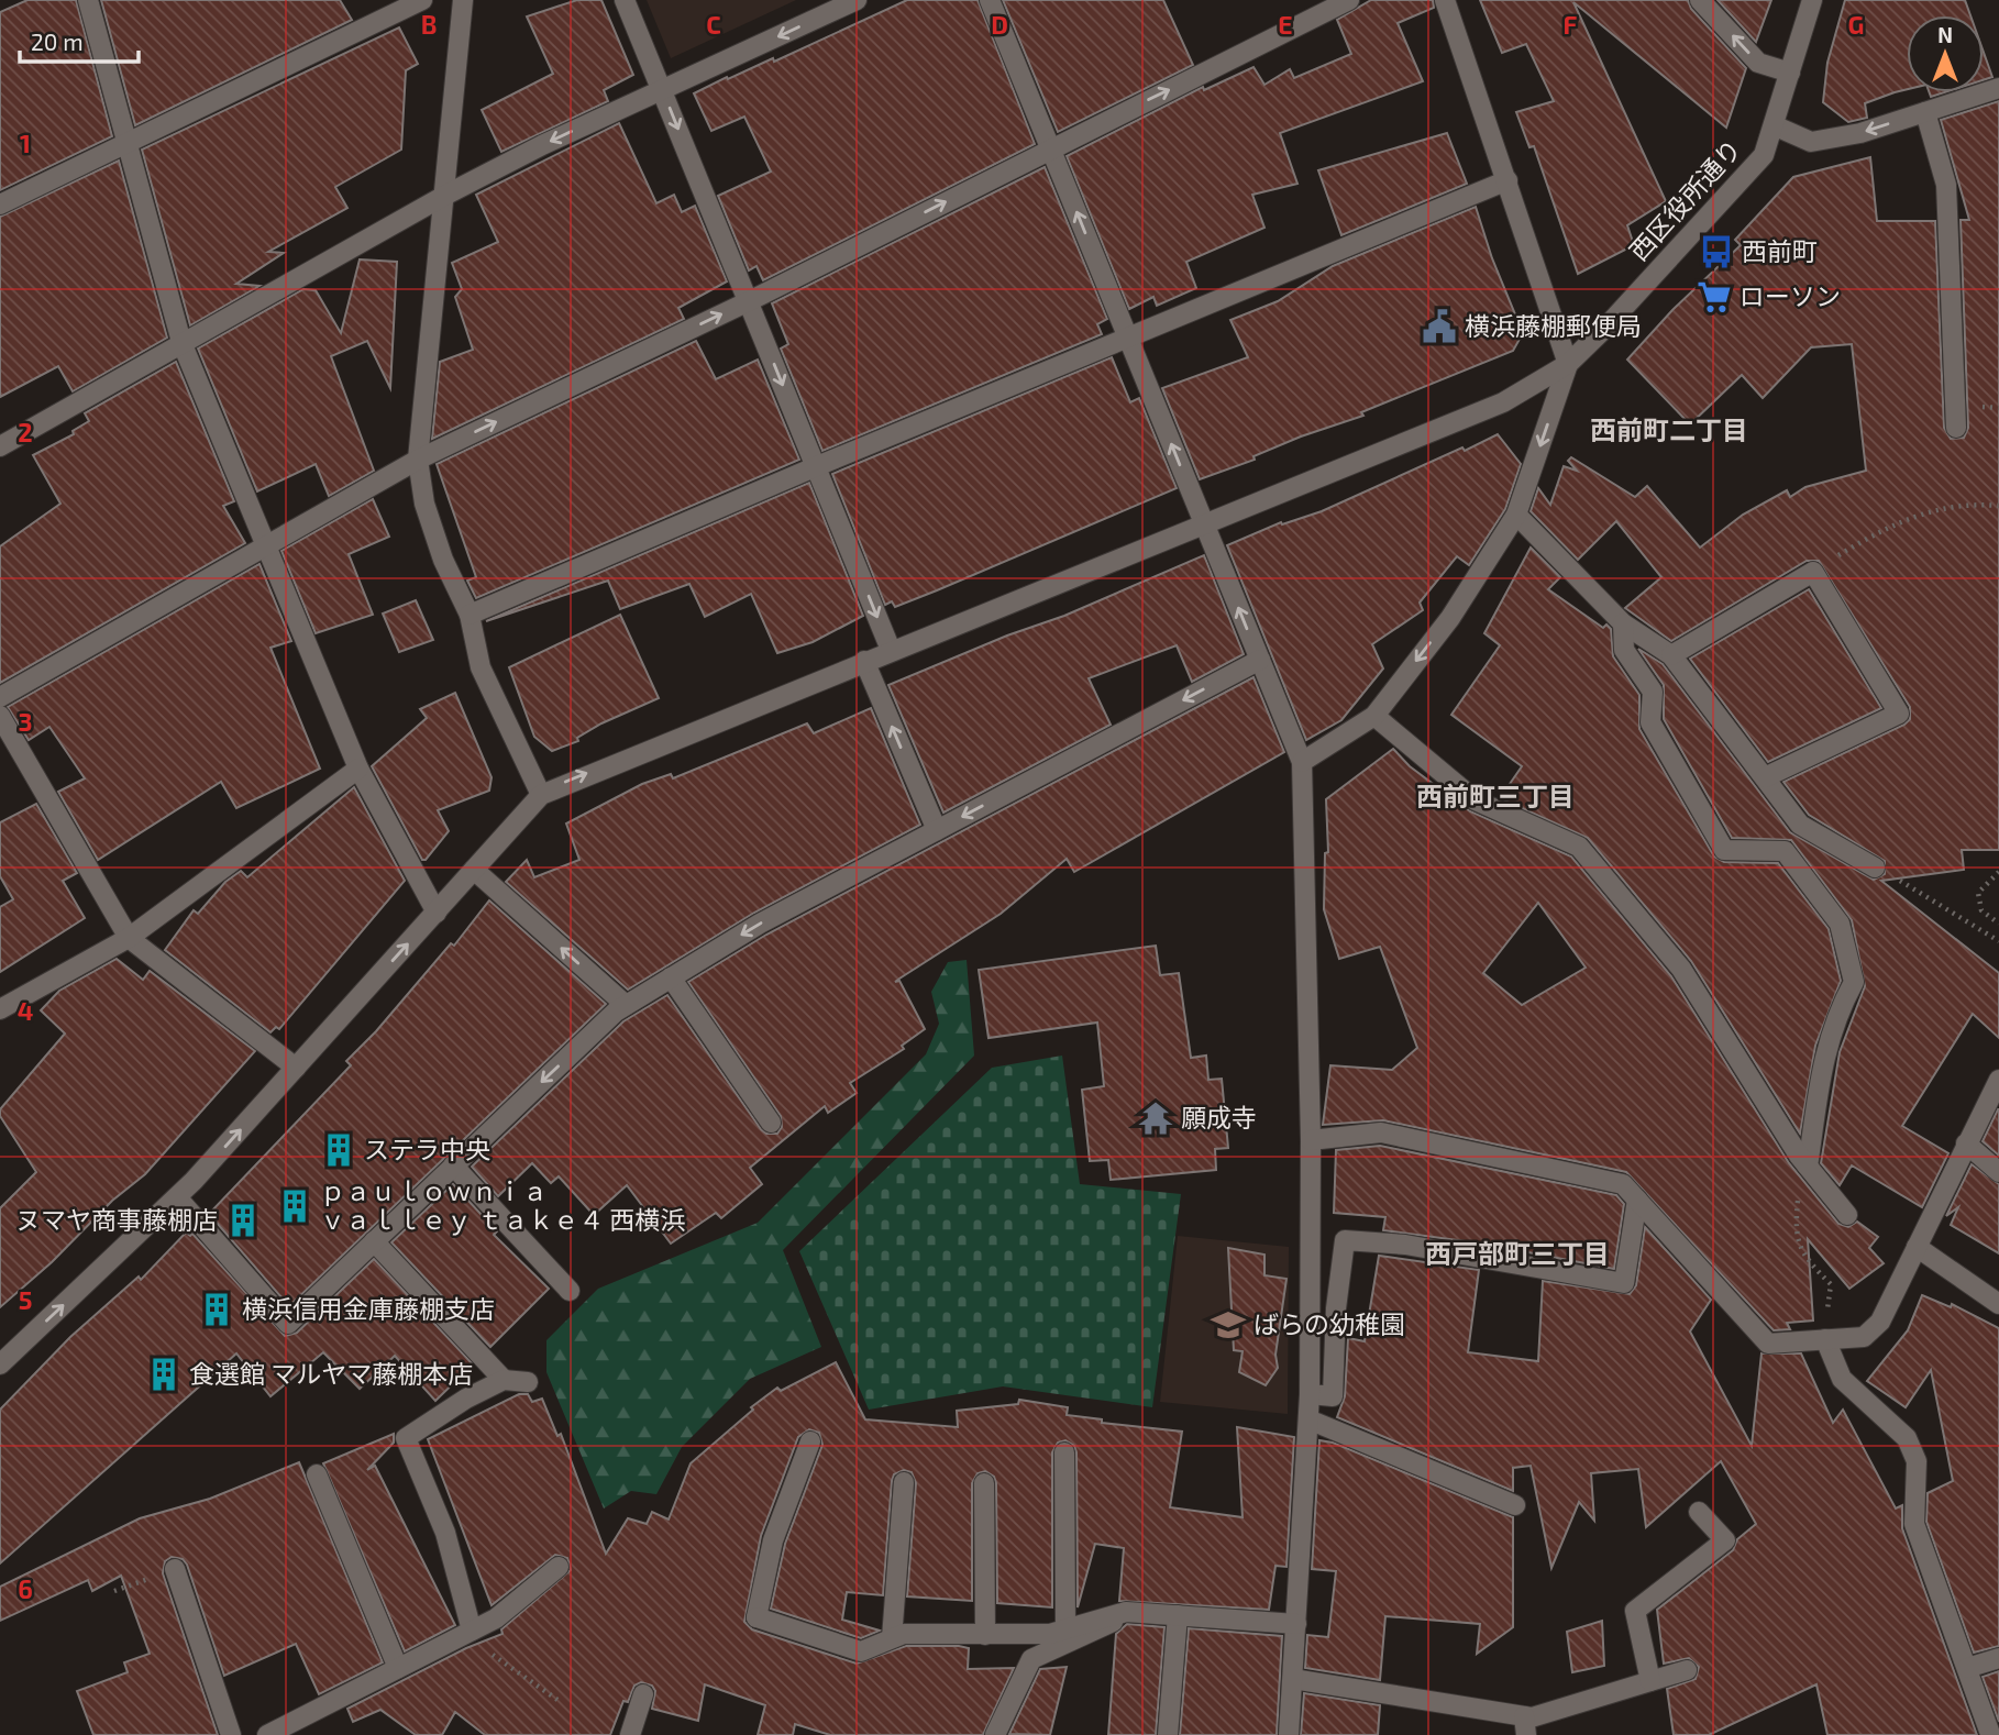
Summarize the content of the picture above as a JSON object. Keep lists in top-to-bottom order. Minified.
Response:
{"streets":{"street":["西区役所通り"]},"districts":["西前町二丁目","西前町三丁目","西戸部町三丁目"],"places":{"bus stop":["西前町"],"supermarket":["ローソン"],"public building":["横浜藤棚郵便局"],"temple":["願成寺"],"building":["ステラ中央","ｐａｕｌｏｗｎｉａ ｖａｌｌｅｙ ｔａｋｅ４ 西横浜","ヌマヤ商事藤棚店","横浜信用金庫藤棚支店","食選館 マルヤマ藤棚本店"],"school or university":["ばらの幼稚園"]},"scale_bar":"20 m","north":"top","grid":{"columns":["B","C","D","E","F","G"],"rows":["1","2","3","4","5","6"]}}
